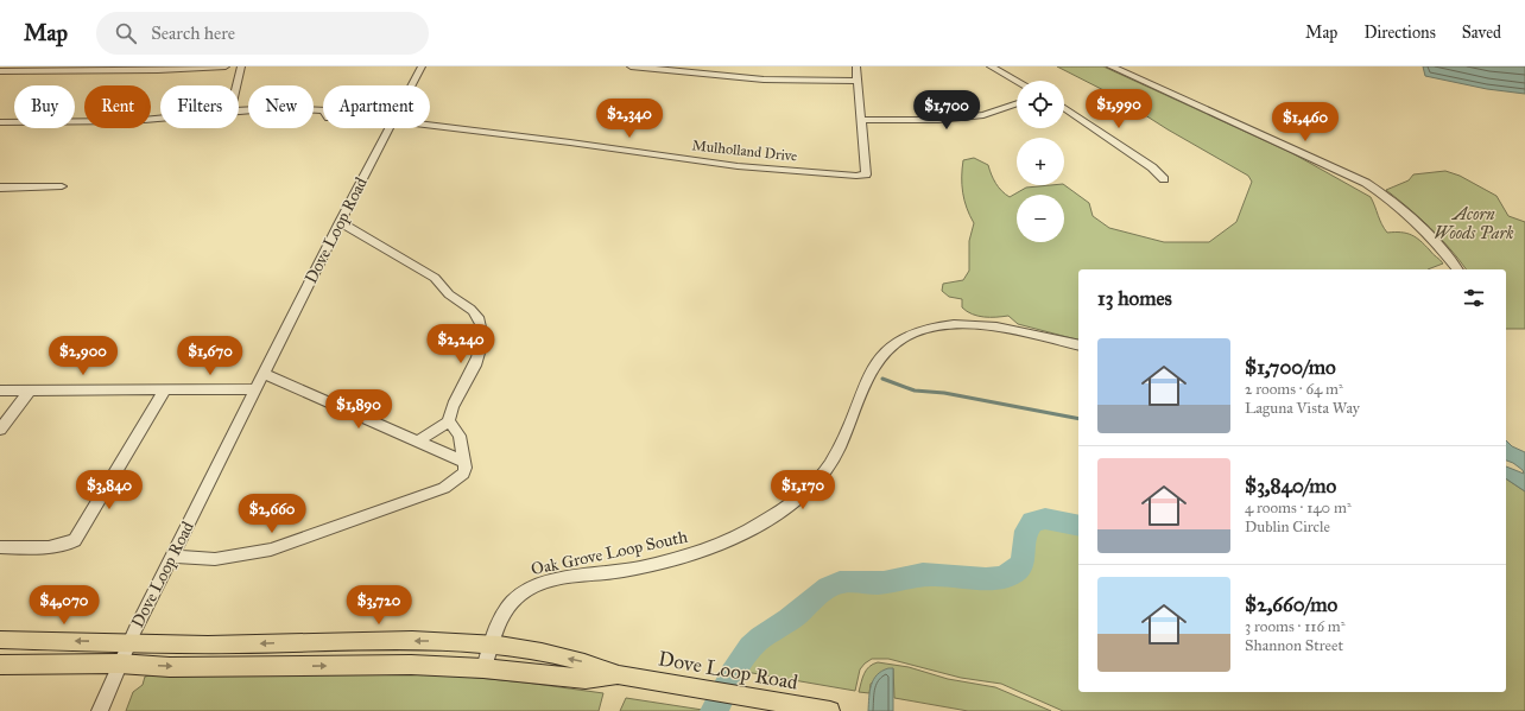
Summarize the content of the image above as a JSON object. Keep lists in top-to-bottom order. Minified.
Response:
{"streets":{"main road":["Dove Loop Road"],"street":["Mulholland Drive","Oak Grove Loop South"]},"crossings":[["Dove Loop Road","Oak Grove Loop South"]],"parks":["Acorn Woods Park"],"page":{"header":"Map","search":"Search here","nav":["Map","Directions","Saved"],"map_buttons":["+","−"],"chip":["Buy","Rent","Filters","New","Apartment"],"price":["$1,990","$1,700","$2,340","$1,460","$2,240","$2,900","$1,670","$1,890","$3,840","$1,170","$2,660","$4,070","$3,720"],"heading":"13 homes","list":[{"name":"$1,700/mo","note":"2 rooms · 64 m² · Laguna Vista Way"},{"name":"$3,840/mo","note":"4 rooms · 140 m² · Dublin Circle"},{"name":"$2,660/mo","note":"3 rooms · 116 m² · Shannon Street"}]}}
